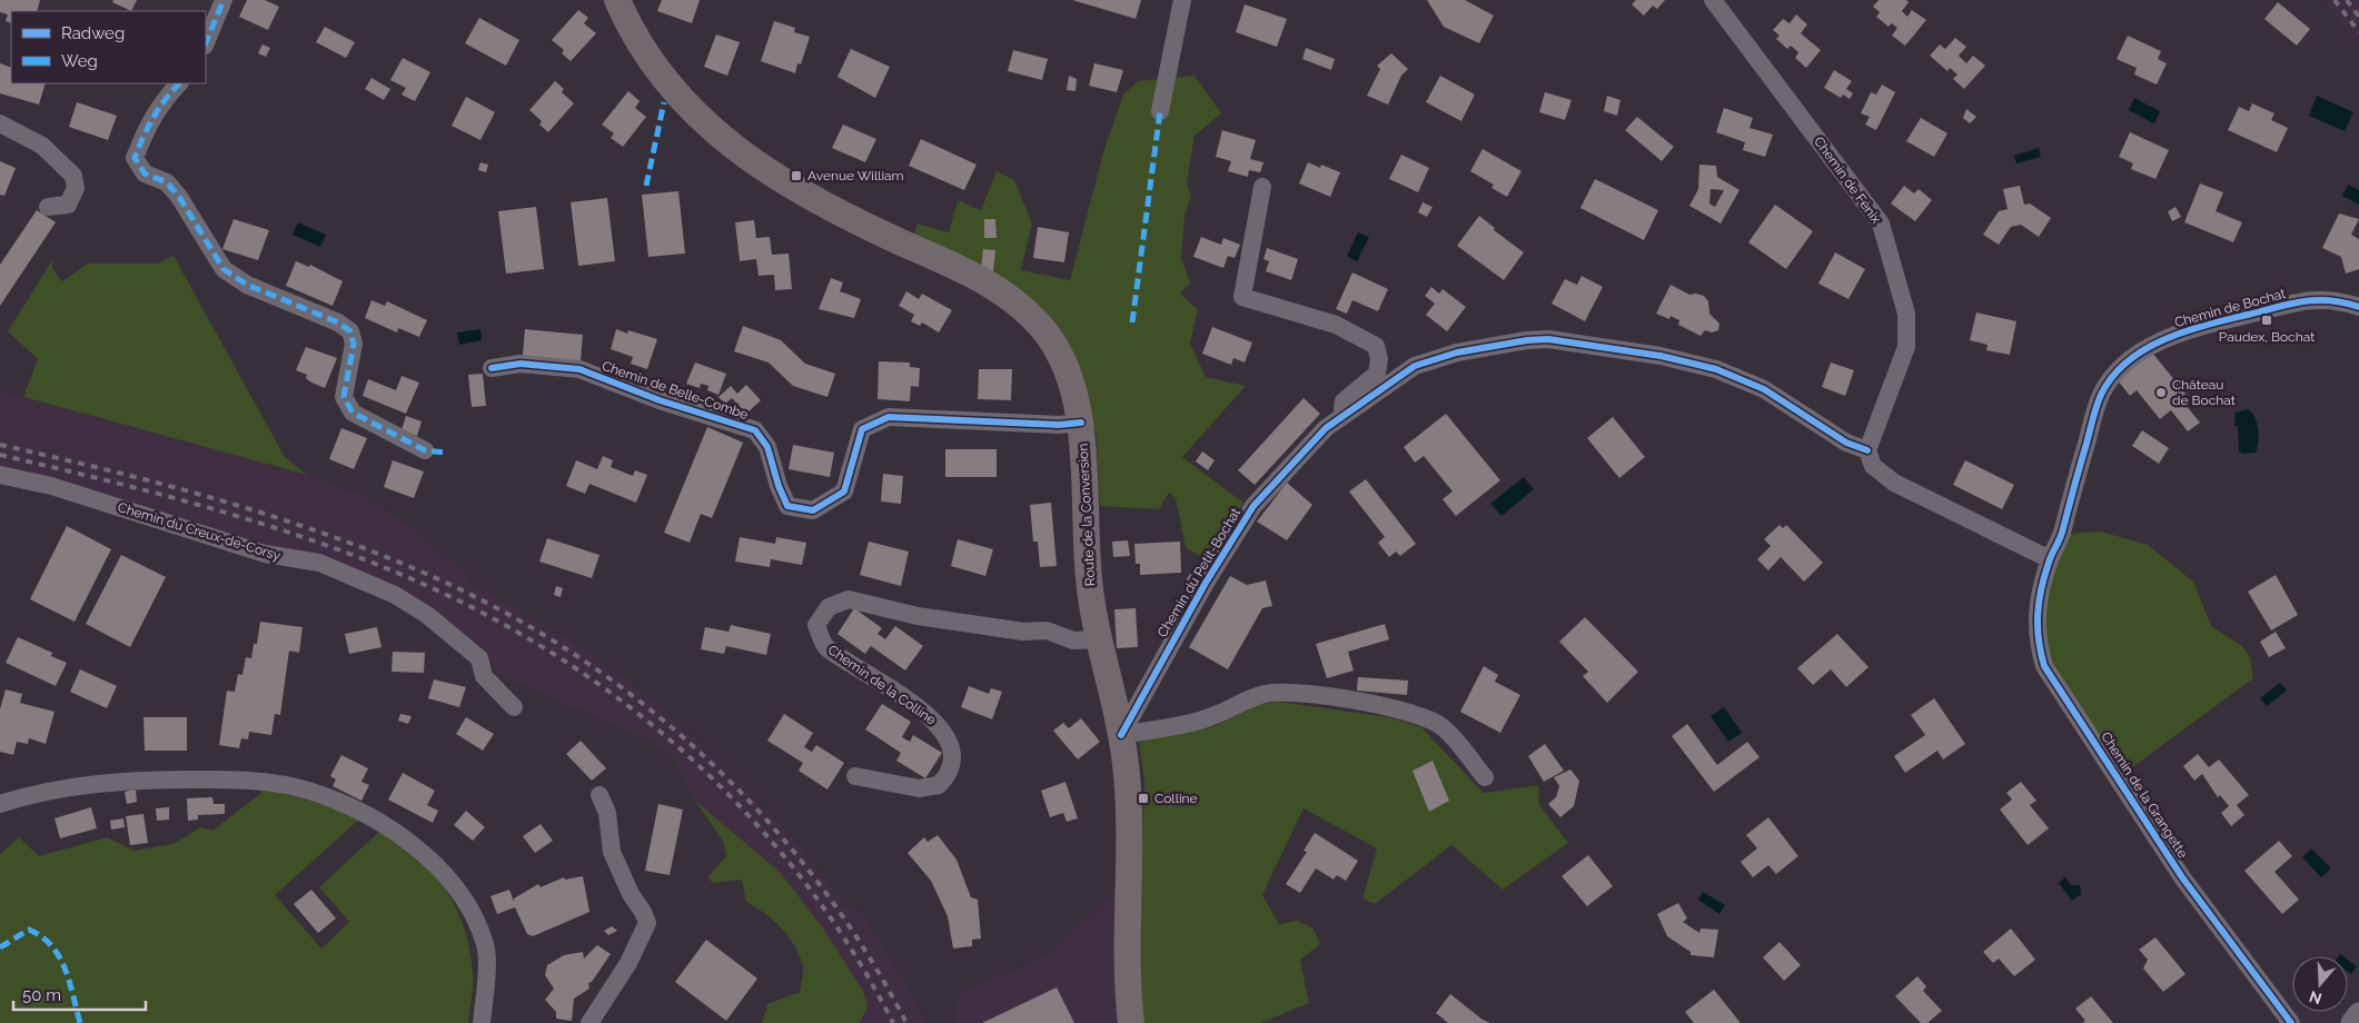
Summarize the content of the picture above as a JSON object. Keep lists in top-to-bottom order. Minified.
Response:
{"streets":{"main road":["Route de la Conversion"],"street":["Chemin de Fénix","Chemin de Bochat","Chemin de Belle-Combe","Chemin du Creux-de-Corsy","Chemin du Petit-Bochat","Chemin de la Colline","Chemin de la Grangette"]},"crossings":[["Chemin de Fénix","Chemin du Petit-Bochat"],["Chemin de Bochat","Chemin de la Grangette"],["Chemin de Belle-Combe","Route de la Conversion"],["Route de la Conversion","Chemin du Petit-Bochat"],["Route de la Conversion","Chemin de la Colline"]],"places":{"transit":["Avenue William","Paudex, Bochat","Colline"],"other":["Château de Bochat"]},"legend":["Radweg","Weg"],"scale_bar":"50 m","north":"bottom"}
